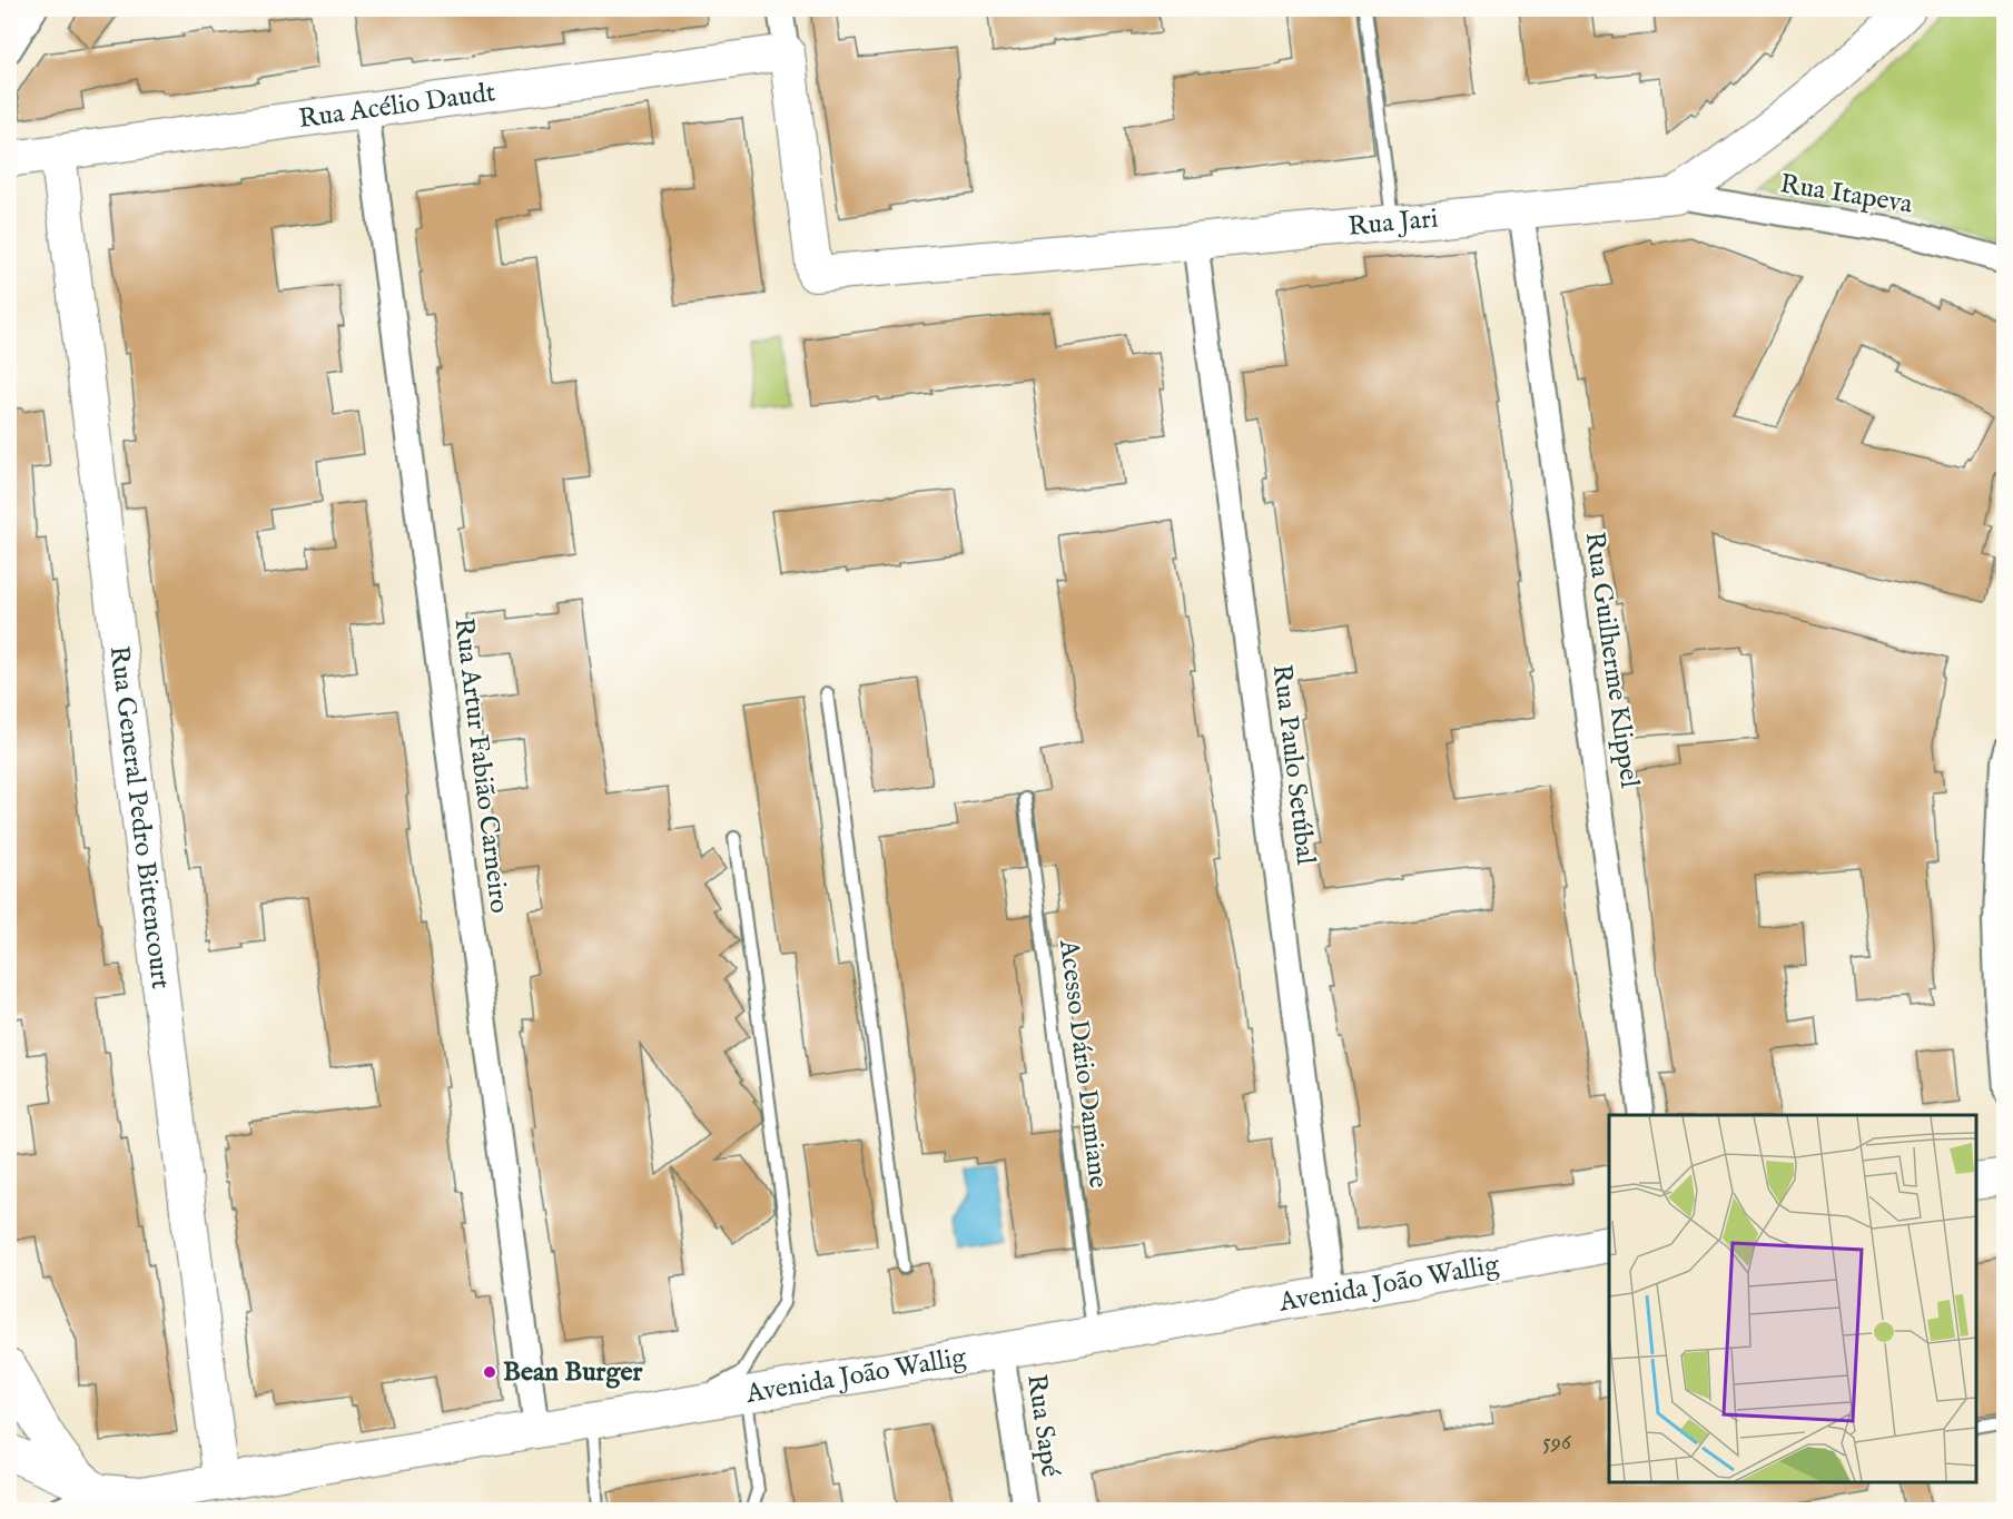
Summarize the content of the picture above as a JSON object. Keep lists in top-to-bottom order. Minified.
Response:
{"streets":{"street":["Rua Acélio Daudt","Rua Itapeva","Rua Jari","Rua Guilherme Klippel","Rua Paulo Setúbal","Rua Artur Fabião Carneiro","Rua General Pedro Bittencourt","Avenida João Wallig","Rua Sapé"],"lane":["Acesso Dário Damiane"]},"crossings":[["Rua Acélio Daudt","Rua Jari"],["Rua Acélio Daudt","Rua Artur Fabião Carneiro"],["Rua Acélio Daudt","Rua General Pedro Bittencourt"],["Rua Itapeva","Rua Jari"],["Rua Jari","Rua Guilherme Klippel"],["Rua Jari","Rua Paulo Setúbal"],["Rua Paulo Setúbal","Avenida João Wallig"],["Rua Artur Fabião Carneiro","Avenida João Wallig"],["Rua General Pedro Bittencourt","Avenida João Wallig"],["Acesso Dário Damiane","Avenida João Wallig"],["Avenida João Wallig","Rua Sapé"]],"places":["Bean Burger"],"house_numbers":["596"]}
